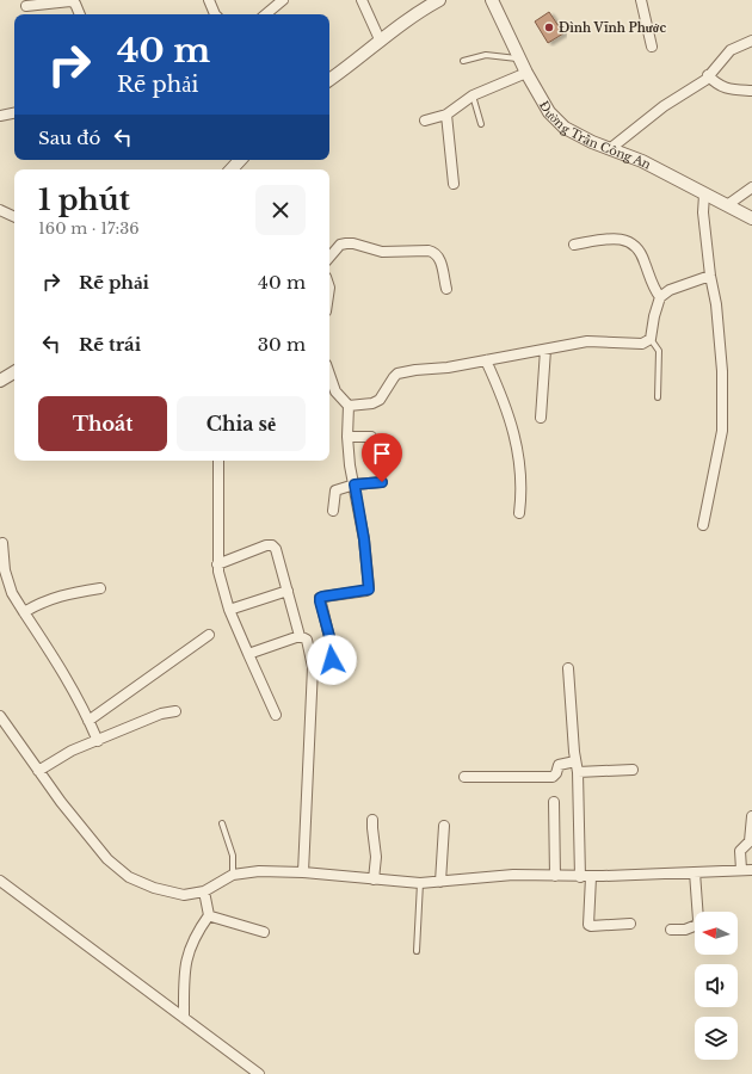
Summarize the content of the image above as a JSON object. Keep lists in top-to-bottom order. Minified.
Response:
{"streets":{"street":["Đường Trần Công An"]},"places":["Đình Vĩnh Phước"],"north":"left","page":{"turn":["40 m","Rẽ phải"],"then":"Sau đó","heading":["1 phút","160 m · 17:36"],"list":[{"name":"Rẽ phải","value":"40 m"},{"name":"Rẽ trái","value":"30 m"}],"buttons":["Thoát","Chia sẻ"]}}
